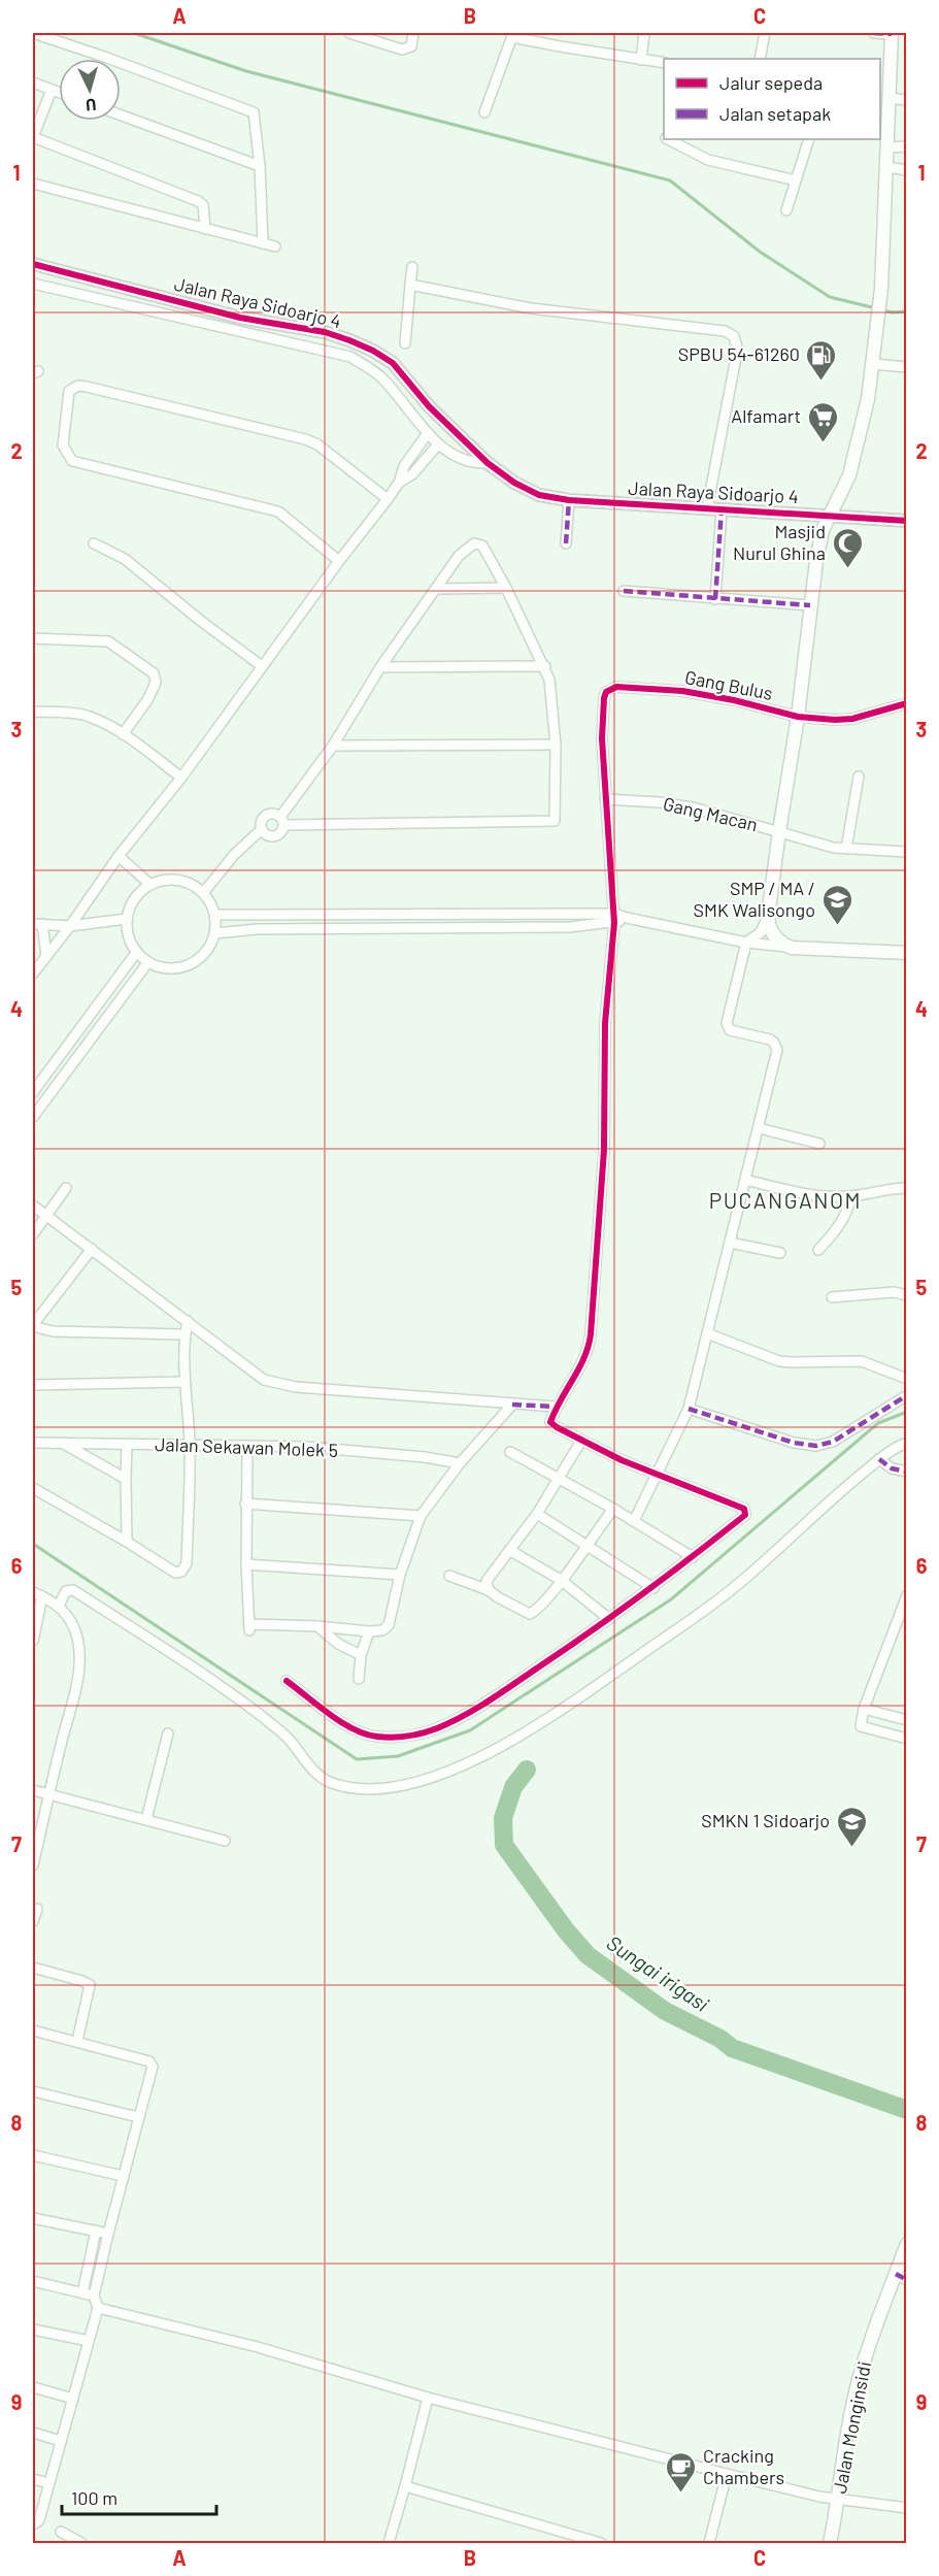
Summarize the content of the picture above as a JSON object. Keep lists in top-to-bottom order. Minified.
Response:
{"streets":{"main road":["Jalan Monginsidi"],"street":["Jalan Raya Sidoarjo 4","Gang Bulus","Gang Macan","Jalan Sekawan Molek 5"]},"crossings":[["Gang Bulus","Gang Macan"]],"districts":["PUCANGANOM"],"water":["Sungai irigasi"],"places":{"fuel station":["SPBU 54-61260"],"supermarket":["Alfamart"],"mosque":["Masjid Nurul Ghina"],"school or university":["SMP / MA / SMK Walisongo","SMKN 1 Sidoarjo"],"cafe":["Cracking Chambers"]},"legend":["Jalur sepeda","Jalan setapak"],"scale_bar":"100 m","north":"bottom","grid":{"columns":["A","B","C"],"rows":["1","2","3","4","5","6","7","8","9"]}}
